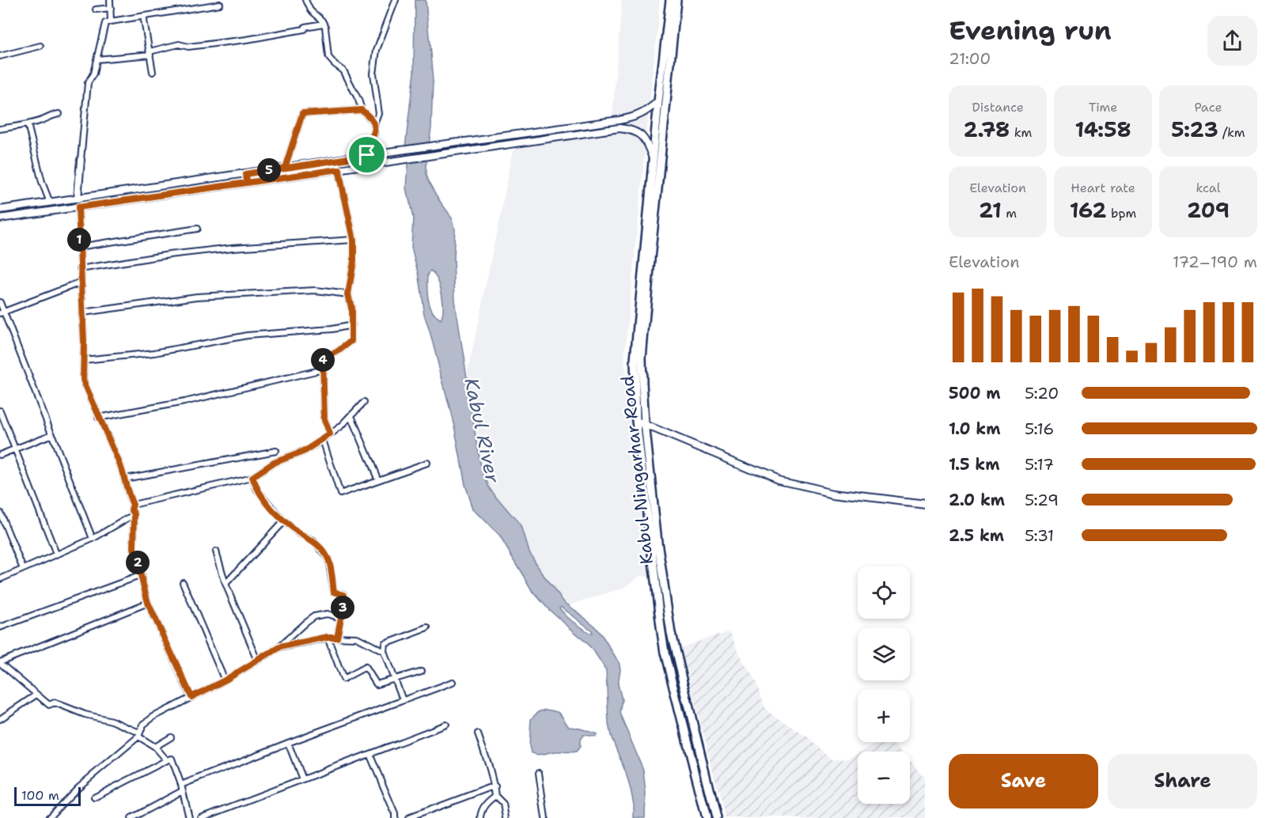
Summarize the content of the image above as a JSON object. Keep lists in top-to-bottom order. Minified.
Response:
{"streets":{"highway":["Kabul Ningarhar Road"]},"water":["Kabul River"],"scale_bar":"100 m","page":{"heading":["Evening run","21:00"],"stats":[["Distance","2.78 km"],["Time","14:58"],["Pace","5:23 /km"],["Elevation","21 m"],["Heart rate","162 bpm"],["kcal","209"]],"pins":["5","1","4","2","3"],"chart":["Elevation","172–190 m"],"list":[{"name":"500 m","note":"5:20"},{"name":"1.0 km","note":"5:16"},{"name":"1.5 km","note":"5:17"},{"name":"2.0 km","note":"5:29"},{"name":"2.5 km","note":"5:31"}],"map_buttons":["+","−"],"buttons":["Save","Share"],"scale":"100 m"}}
